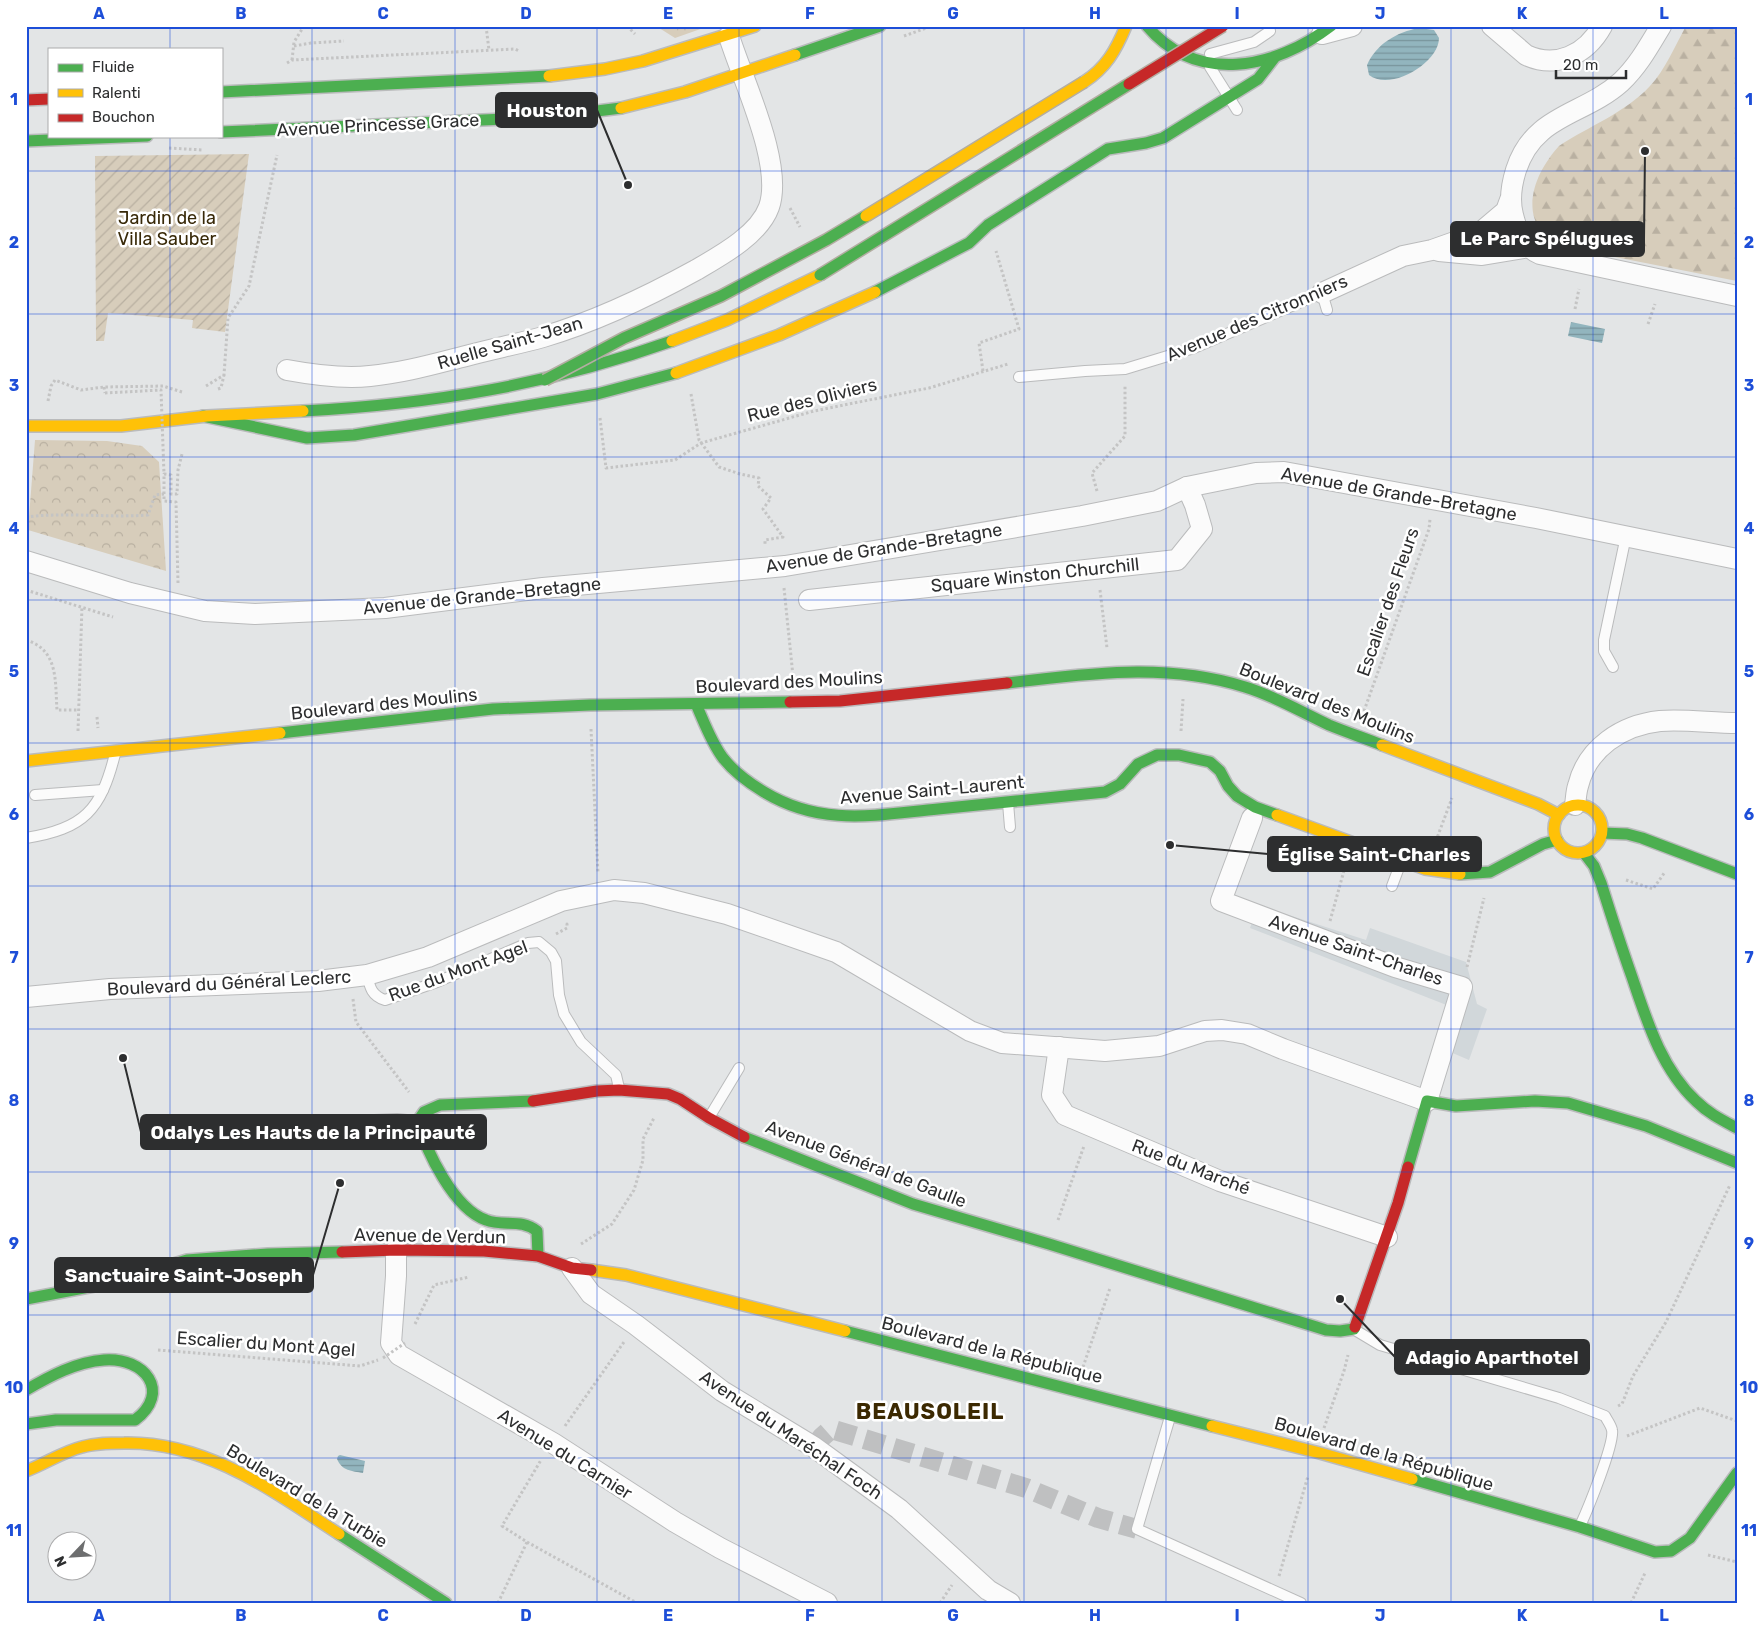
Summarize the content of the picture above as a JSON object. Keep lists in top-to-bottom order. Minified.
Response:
{"streets":{"main road":["Avenue Princesse Grace","Boulevard des Moulins","Avenue Saint-Laurent","Boulevard du Général Leclerc","Avenue Général de Gaulle","Avenue de Verdun","Boulevard de la République","Boulevard de la Turbie"],"street":["Avenue des Citronniers","Ruelle Saint-Jean","Avenue de Grande-Bretagne","Square Winston Churchill","Avenue Saint-Charles","Rue du Marché","Avenue du Maréchal Foch","Avenue du Carnier"],"lane":["Rue du Mont Agel"],"path":["Rue des Oliviers","Escalier des Fleurs","Escalier du Mont Agel"]},"crossings":[["Avenue Princesse Grace","Ruelle Saint-Jean"],["Avenue des Citronniers","Rue des Oliviers"],["Avenue de Grande-Bretagne","Square Winston Churchill"],["Avenue de Grande-Bretagne","Escalier des Fleurs"],["Boulevard des Moulins","Avenue Saint-Laurent"],["Avenue Saint-Charles","Boulevard du Général Leclerc"],["Rue du Mont Agel","Boulevard du Général Leclerc"],["Rue du Mont Agel","Avenue Général de Gaulle"],["Boulevard du Général Leclerc","Rue du Marché"],["Avenue de Verdun","Boulevard de la République"],["Avenue de Verdun","Avenue du Maréchal Foch"],["Avenue de Verdun","Avenue du Carnier"],["Boulevard de la République","Avenue du Maréchal Foch"]],"districts":["BEAUSOLEIL"],"parks":["Jardin de la Villa Sauber"],"places":["Le Parc Spélugues","Houston","Église Saint-Charles","Odalys Les Hauts de la Principauté","Sanctuaire Saint-Joseph","Adagio Aparthotel"],"legend":["Fluide","Ralenti","Bouchon"],"scale_bar":"20 m","north":"bottom left","grid":{"columns":["A","B","C","D","E","F","G","H","I","J","K","L"],"rows":["1","2","3","4","5","6","7","8","9","10","11"]}}
